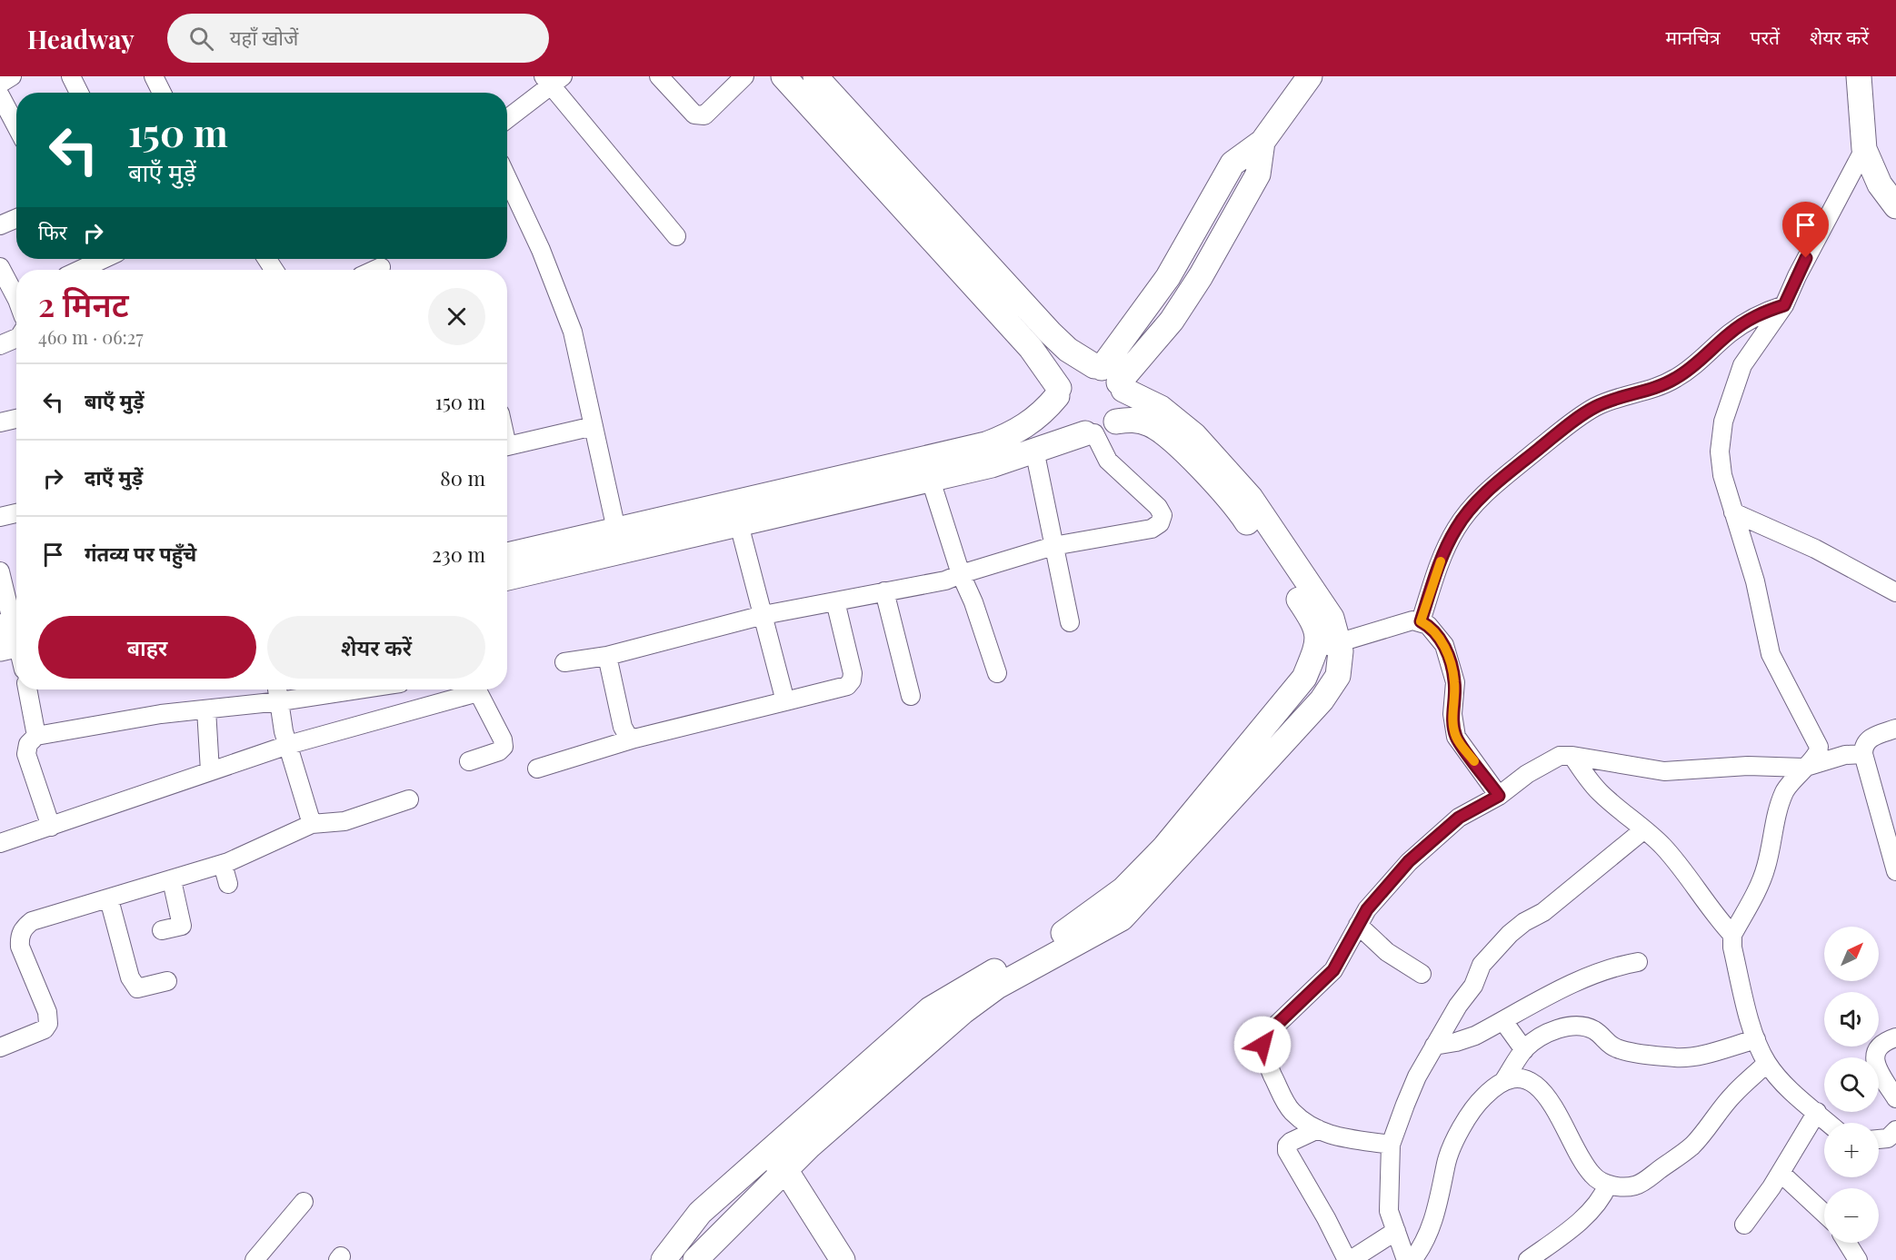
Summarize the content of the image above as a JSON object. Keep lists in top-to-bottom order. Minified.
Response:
{"north":"top right","page":{"header":"Headway","search":"यहाँ खोजें","nav":["मानचित्र","परतें","शेयर करें"],"turn":["150 m","बाएँ मुड़ें"],"then":"फिर","heading":["2 मिनट","460 m · 06:27"],"list":[{"name":"बाएँ मुड़ें","value":"150 m"},{"name":"दाएँ मुड़ें","value":"80 m"},{"name":"गंतव्य पर पहुँचे","value":"230 m"}],"buttons":["बाहर","शेयर करें"],"map_buttons":["+","−"]}}
